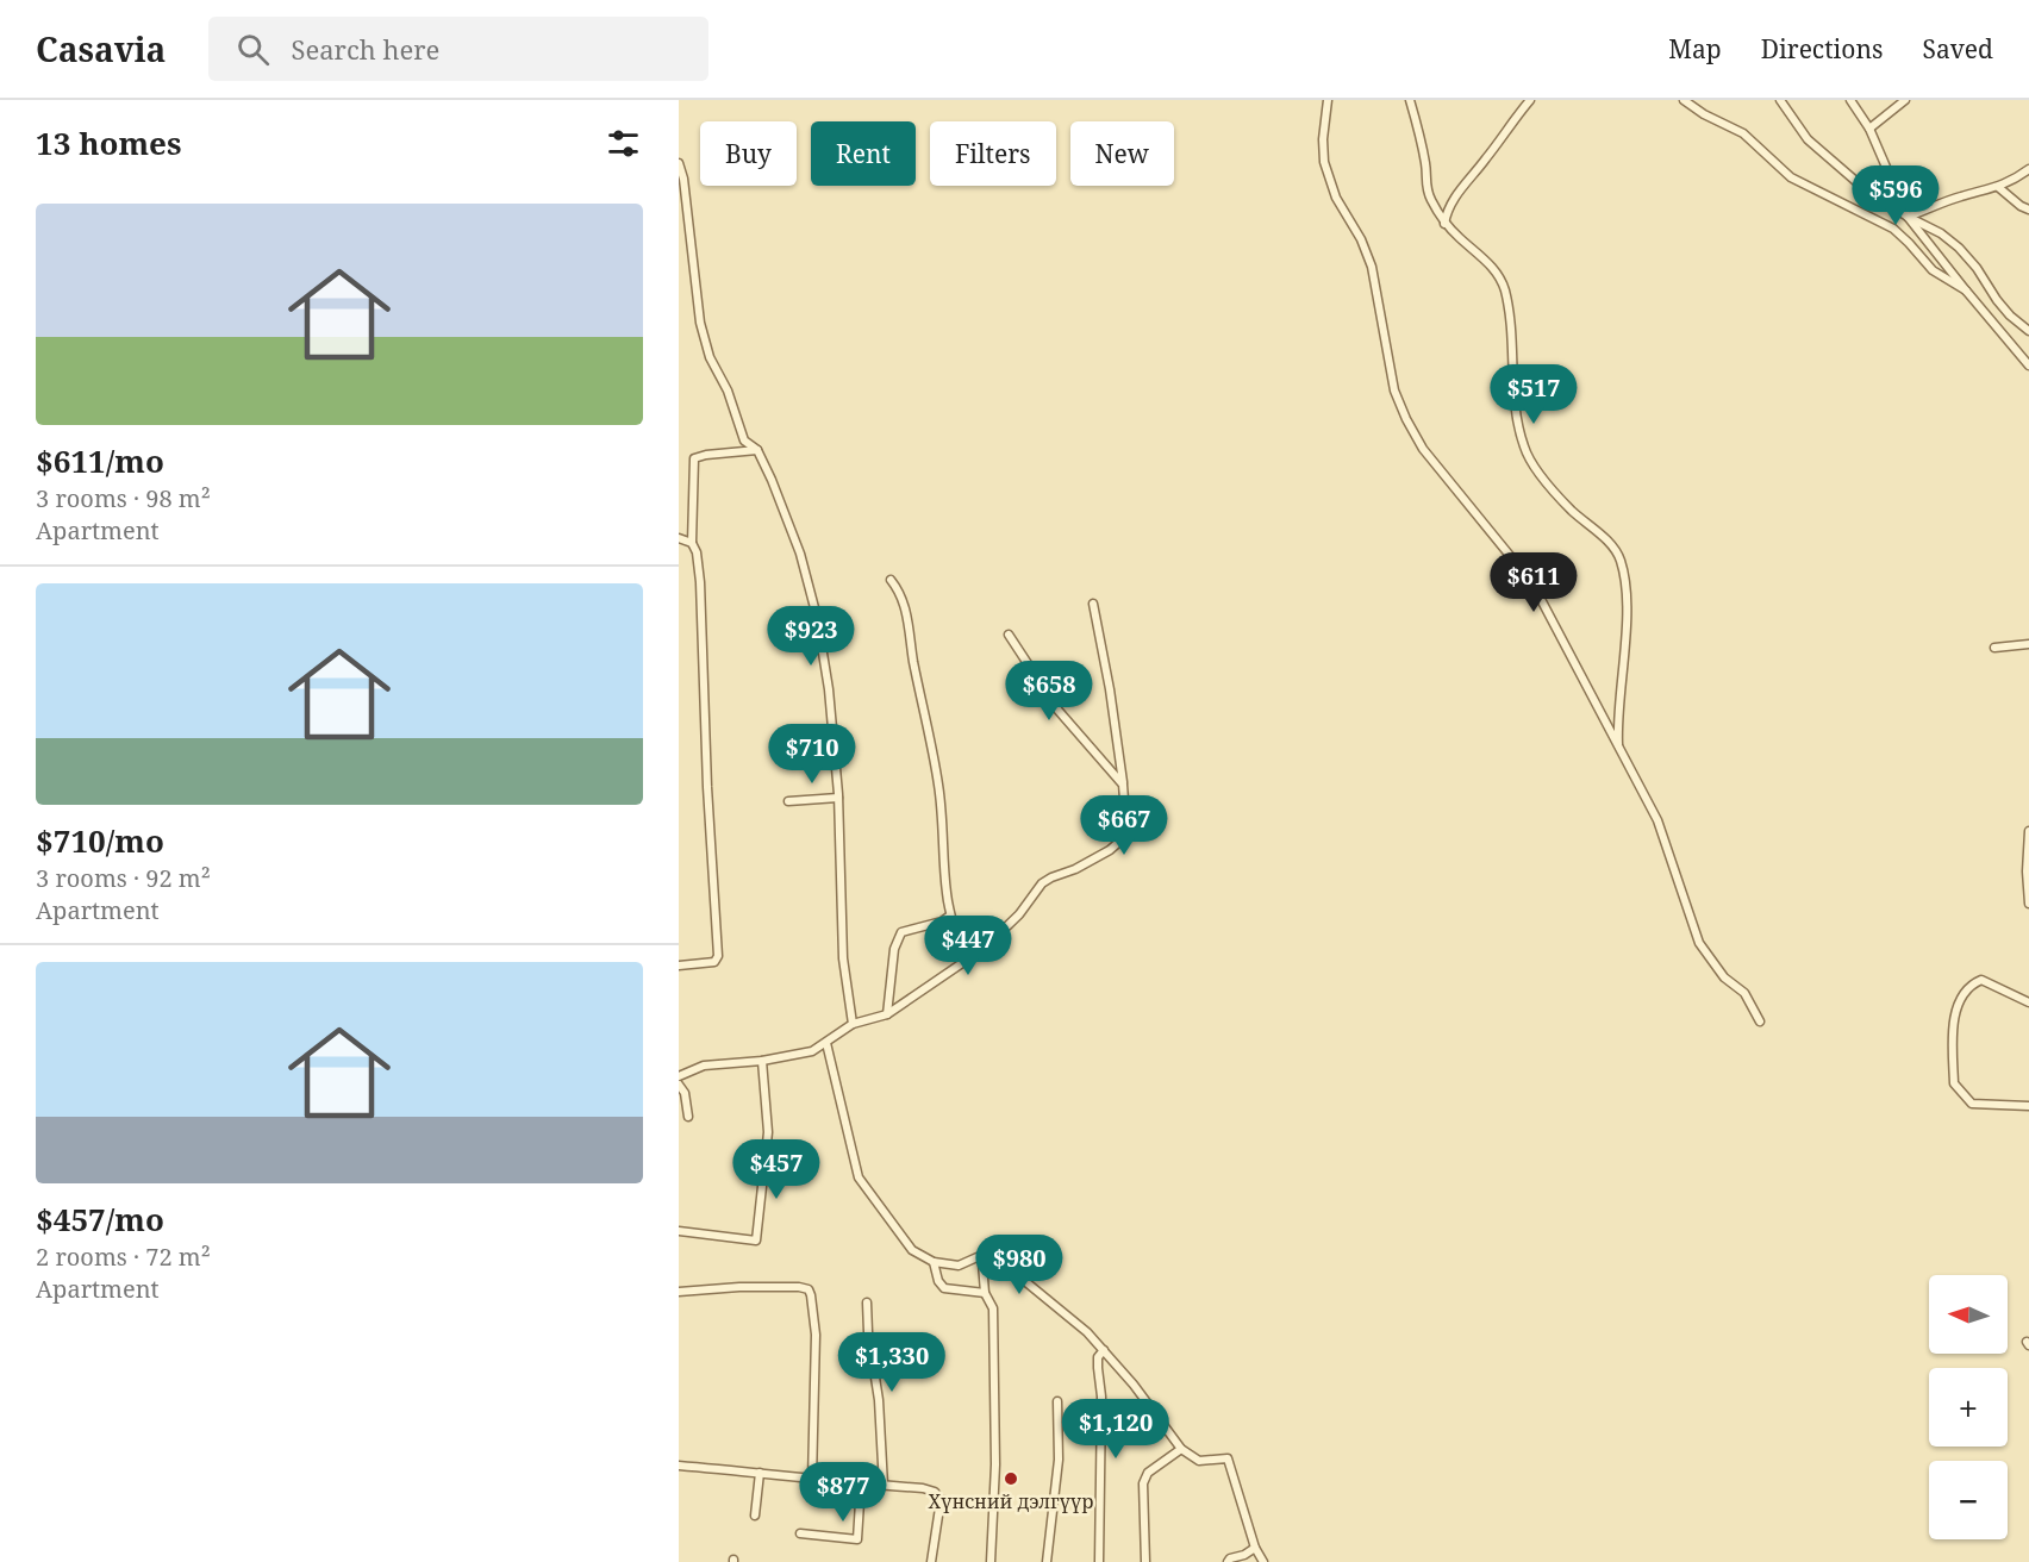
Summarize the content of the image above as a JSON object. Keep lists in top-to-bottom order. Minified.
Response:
{"places":["Хүнсний дэлгүүр"],"north":"left","page":{"header":"Casavia","search":"Search here","nav":["Map","Directions","Saved"],"heading":"13 homes","chip":["Buy","Rent","Filters","New"],"price":["$596","$517","$611","$923","$658","$710","$667","$447","$457","$980","$1,330","$1,120","$877"],"list":[{"name":"$611/mo","note":"3 rooms · 98 m² · Apartment"},{"name":"$710/mo","note":"3 rooms · 92 m² · Apartment"},{"name":"$457/mo","note":"2 rooms · 72 m² · Apartment"}],"map_buttons":["+","−"]}}
